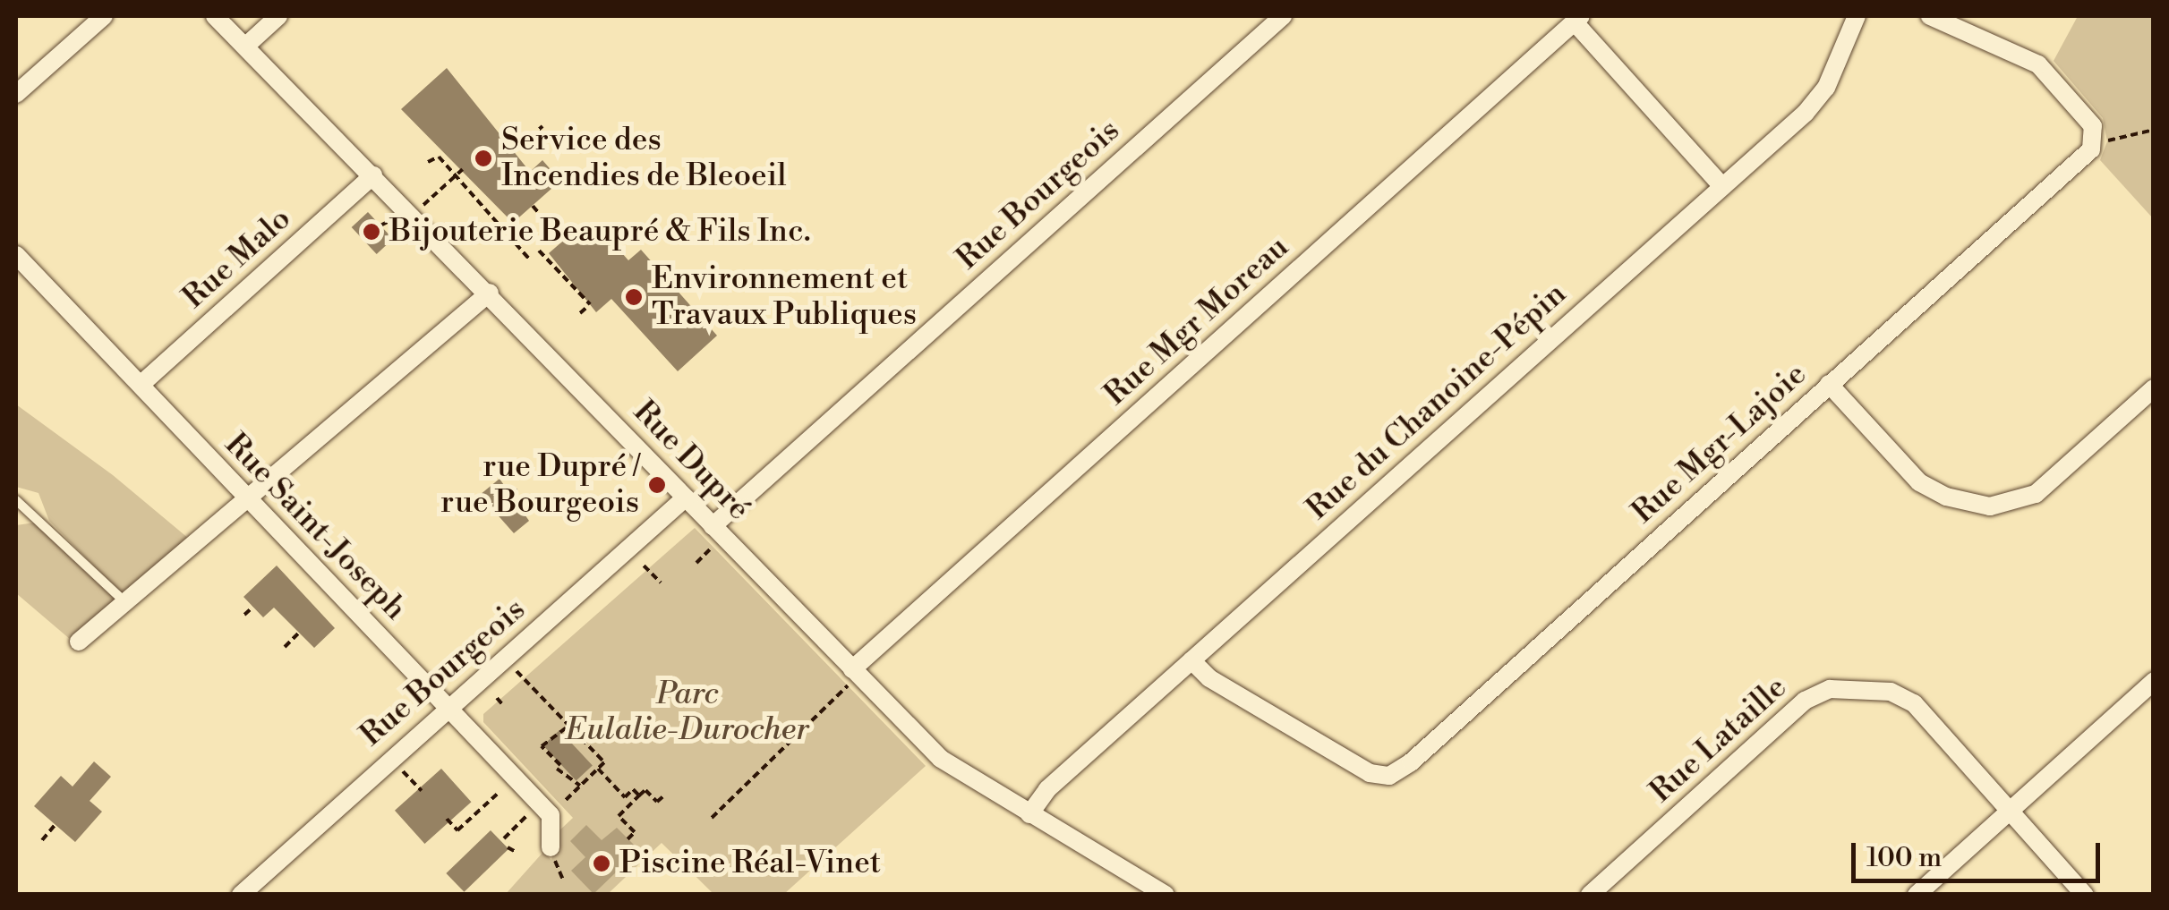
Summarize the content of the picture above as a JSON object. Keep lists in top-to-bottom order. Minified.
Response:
{"streets":{"street":["Rue Bourgeois","Rue Malo","Rue Mgr Moreau","Rue du Chanoine-Pépin","Rue Mgr-Lajoie","Rue Dupré","Rue Saint-Joseph","Rue Lataille"]},"crossings":[["Rue Bourgeois","Rue Dupré"],["Rue Bourgeois","Rue Saint-Joseph"],["Rue Malo","Rue Dupré"],["Rue Malo","Rue Saint-Joseph"],["Rue Mgr Moreau","Rue Dupré"],["Rue du Chanoine-Pépin","Rue Mgr-Lajoie"],["Rue du Chanoine-Pépin","Rue Dupré"]],"parks":["Parc Eulalie-Durocher"],"places":["Service des Incendies de Bleoeil","Bijouterie Beaupré & Fils Inc.","Environnement et Travaux Publiques","rue Dupré / rue Bourgeois","Piscine Réal-Vinet"],"scale_bar":"100 m"}
